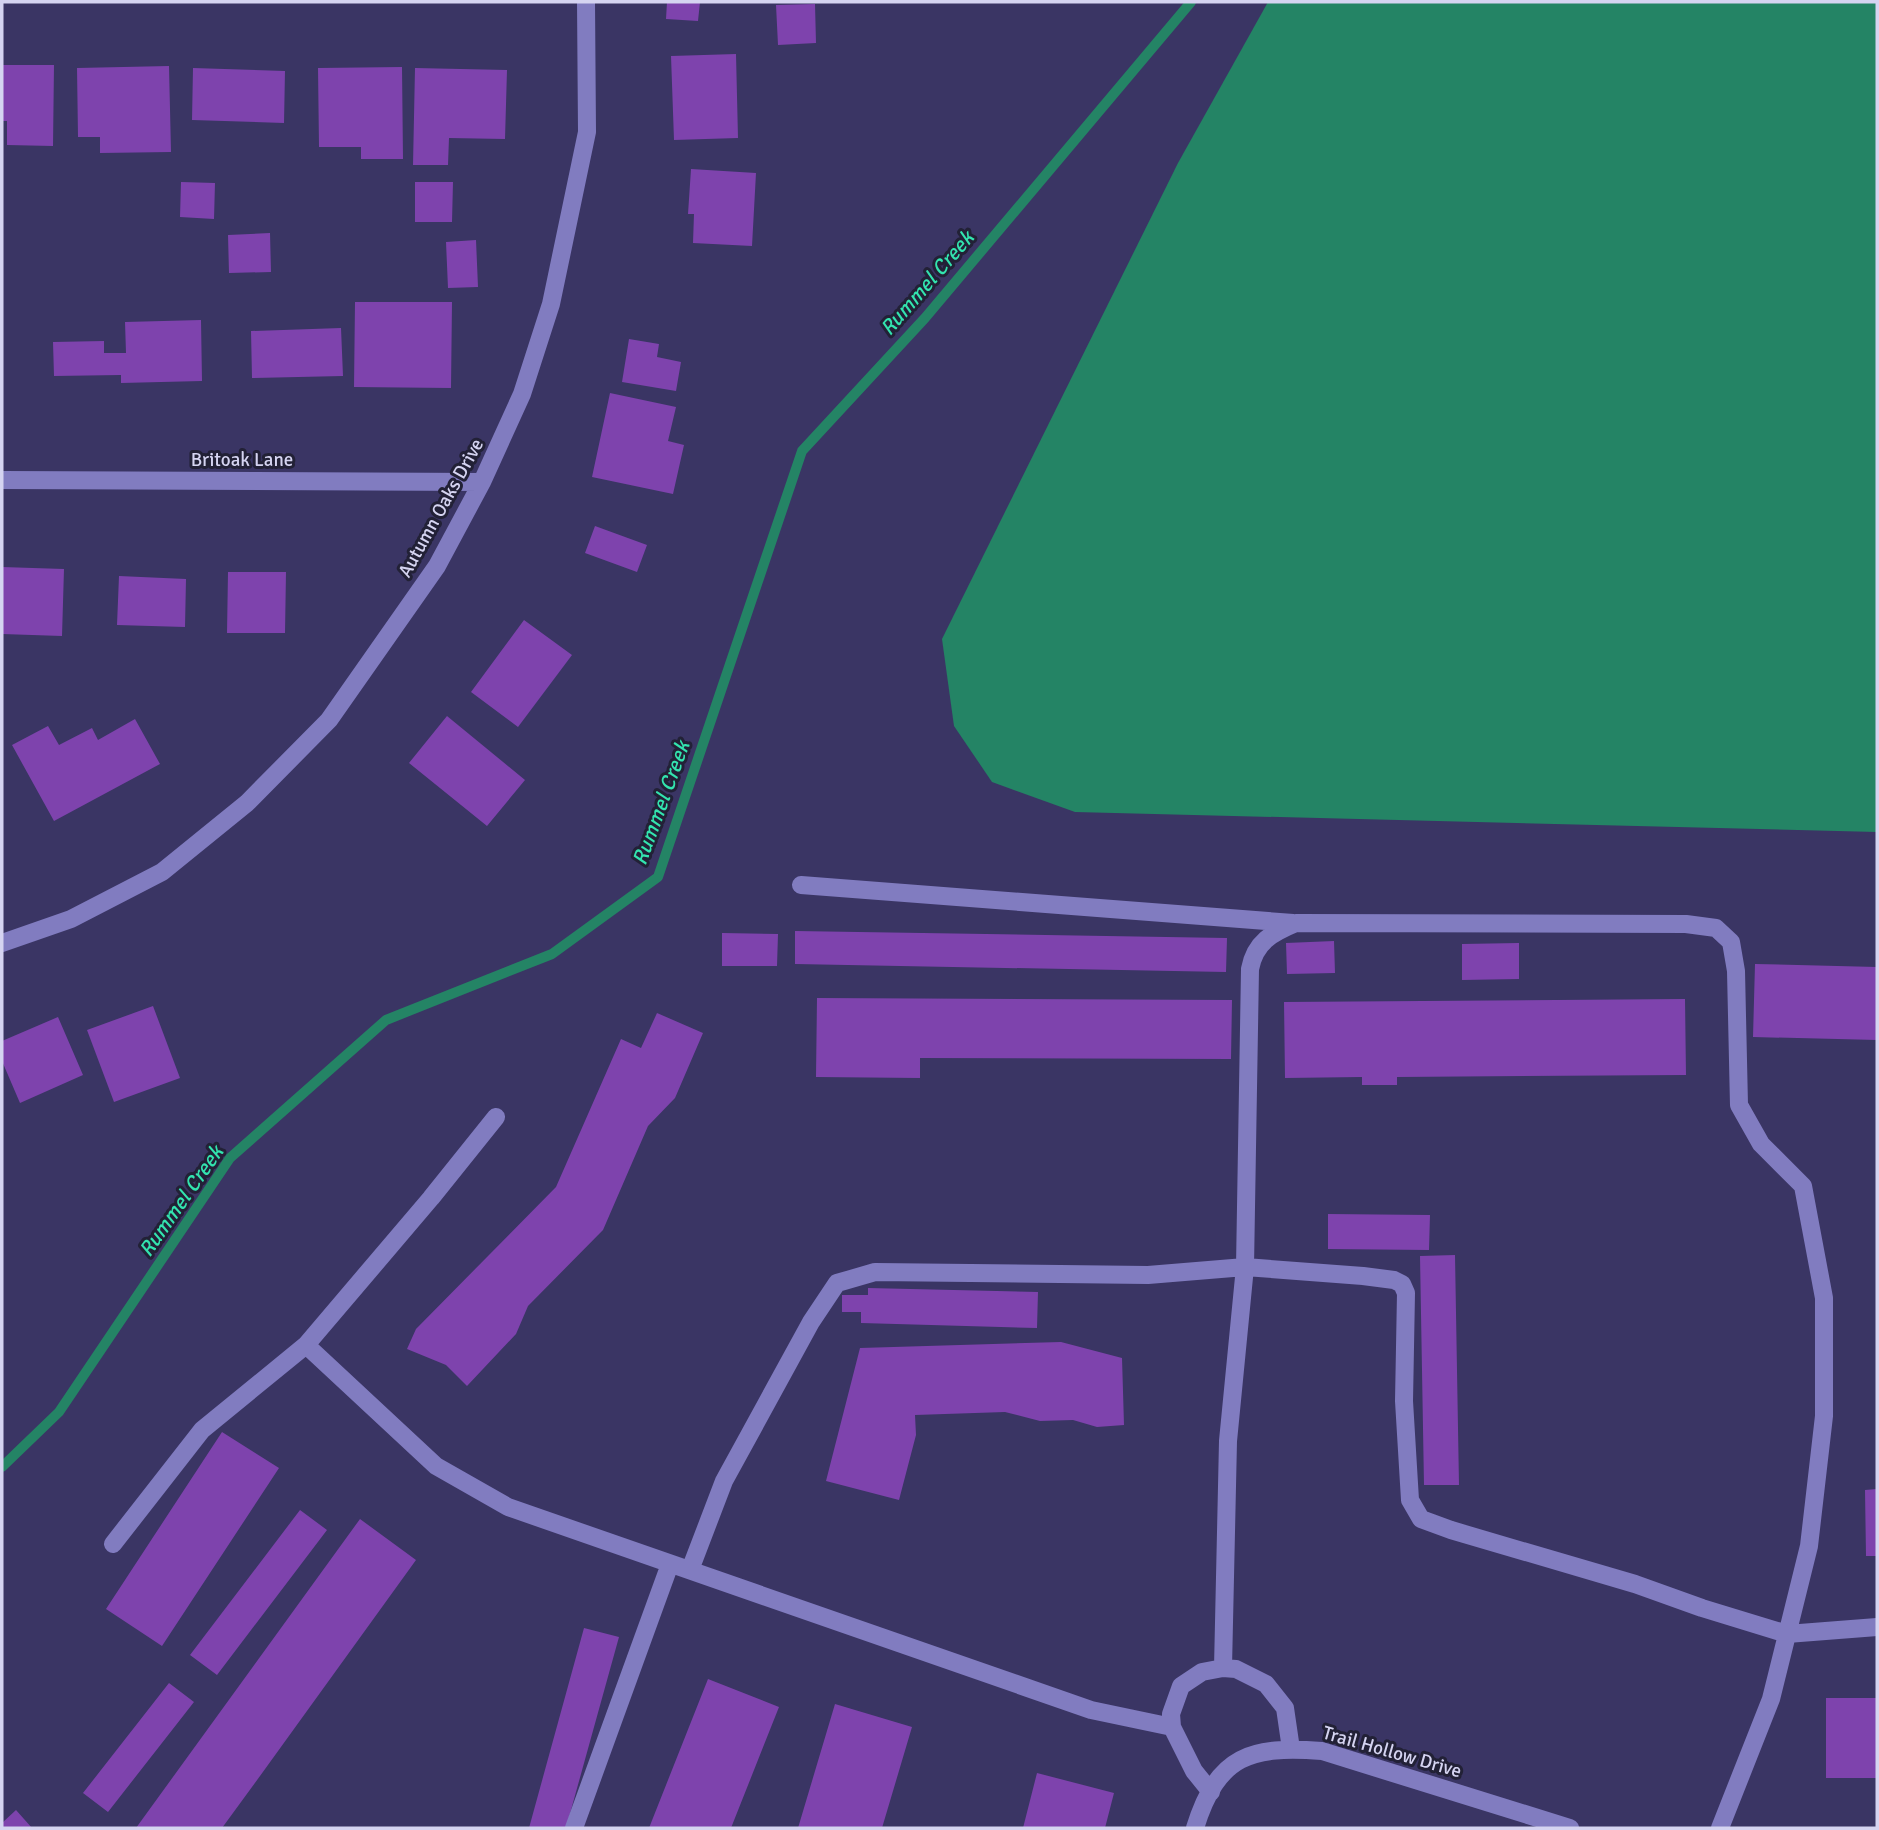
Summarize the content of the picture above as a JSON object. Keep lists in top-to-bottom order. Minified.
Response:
{"streets":{"street":["Britoak Lane","Autumn Oaks Drive","Trail Hollow Drive"]},"crossings":[["Britoak Lane","Autumn Oaks Drive"]],"water":["Rummel Creek"]}
